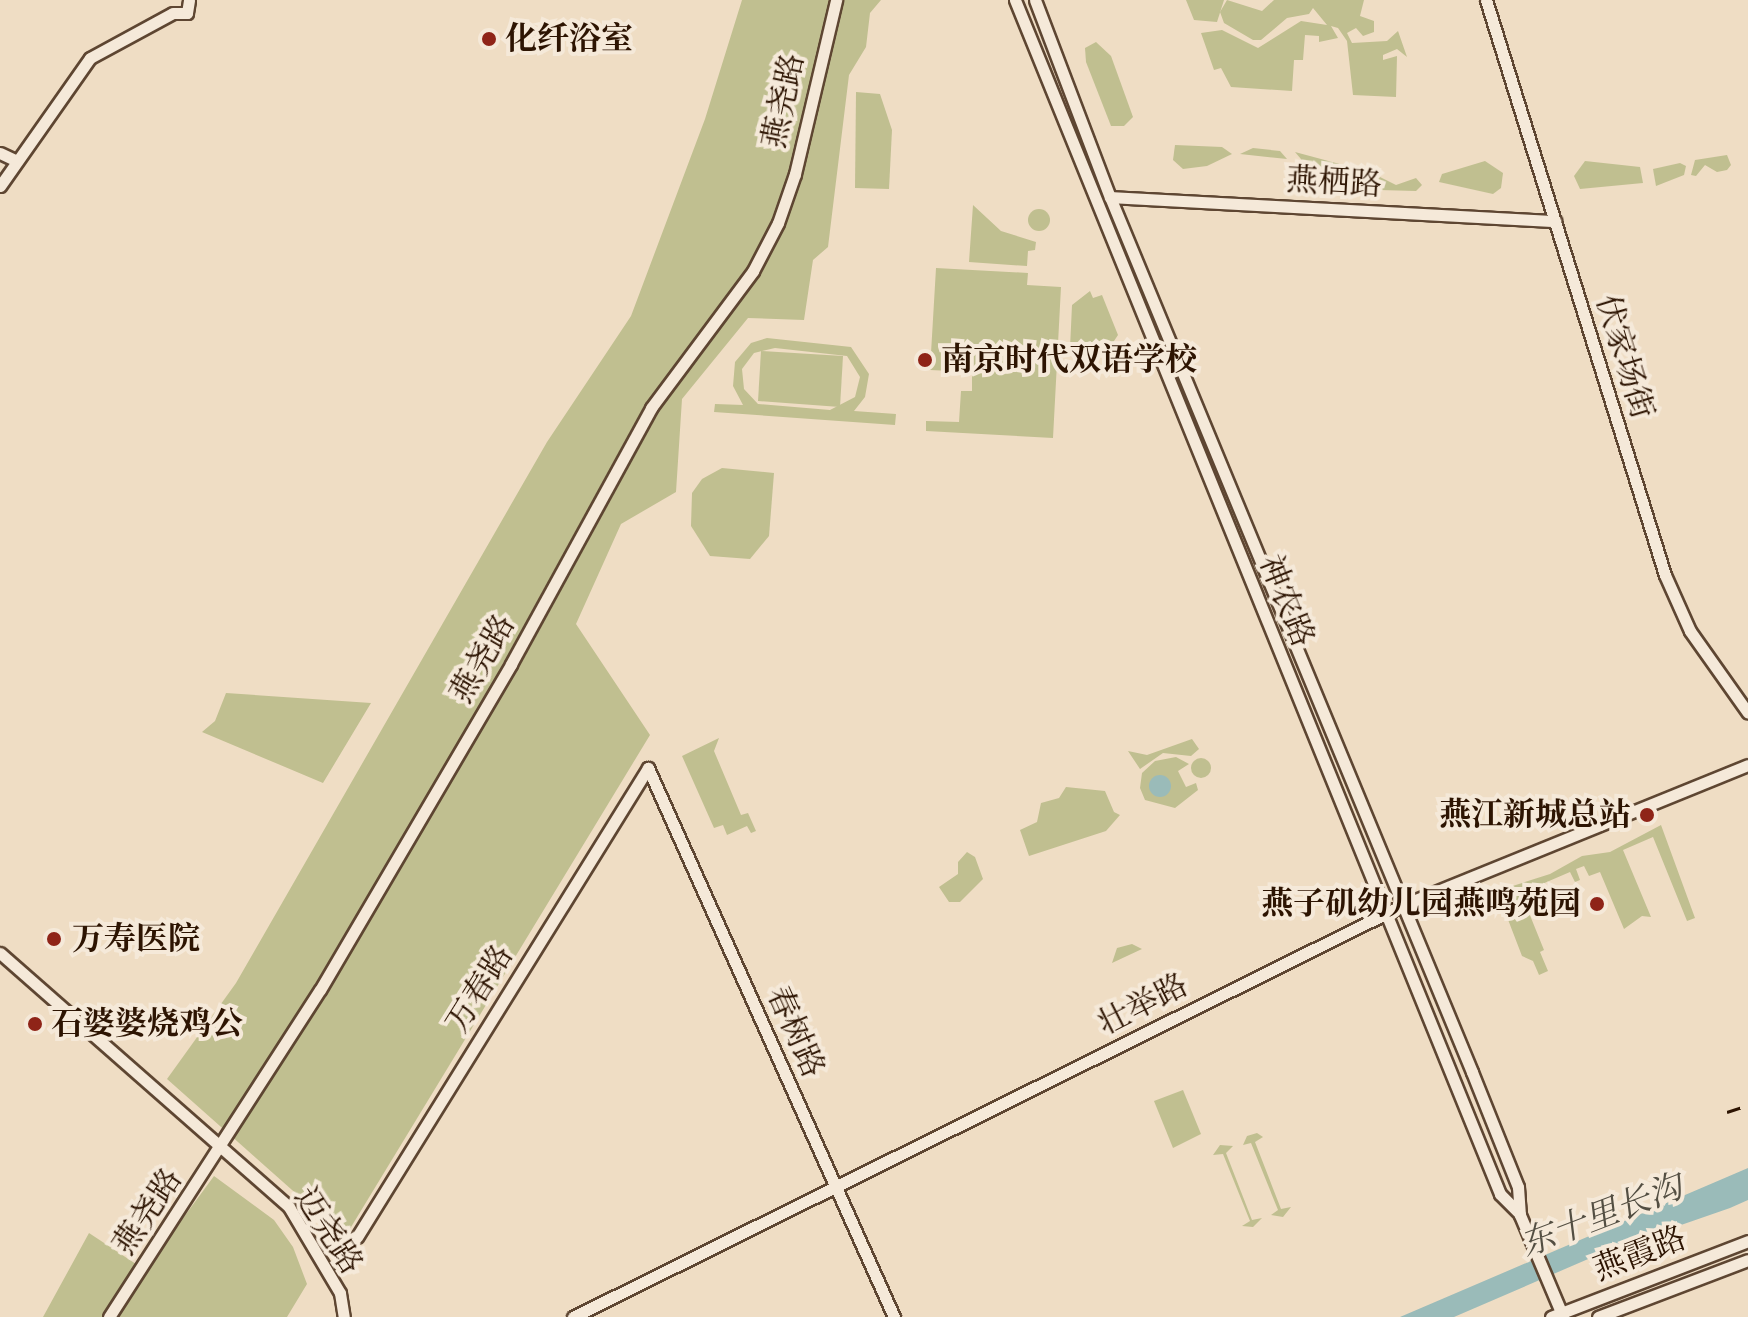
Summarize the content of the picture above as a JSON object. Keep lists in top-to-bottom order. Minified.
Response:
{"streets":{"street":["燕尧路","燕栖路","伏家场街","神农路","万春路","壮举路","春树路","迈尧路","燕霞路"]},"crossings":[["燕尧路","迈尧路"],["燕栖路","伏家场街"],["燕栖路","神农路"],["神农路","壮举路"],["神农路","燕霞路"],["万春路","春树路"],["壮举路","春树路"]],"water":["东十里长沟"],"places":["化纤浴室","南京时代双语学校","燕江新城总站","燕子矶幼儿园燕鸣苑园","万寿医院","石婆婆烧鸡公"]}
